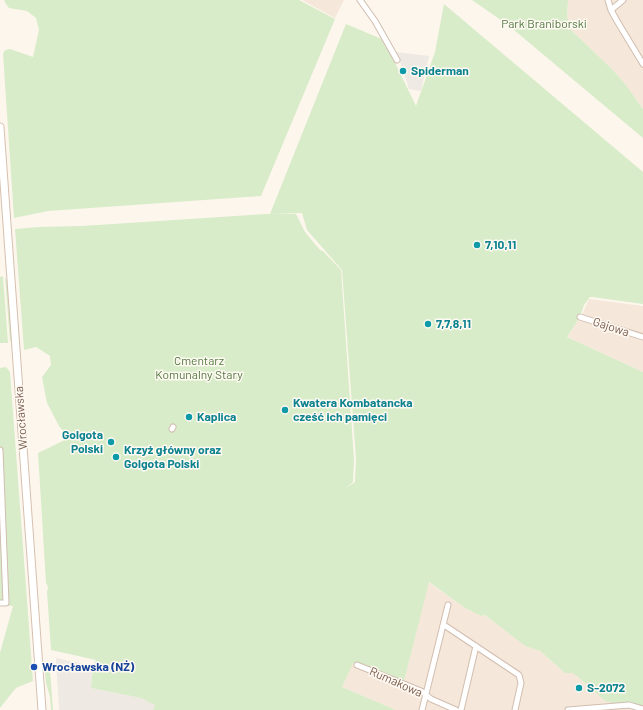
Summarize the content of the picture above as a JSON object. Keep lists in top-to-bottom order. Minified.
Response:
{"streets":{"main road":["Wrocławska"],"street":["Gajowa","Rumakowa"]},"parks":["Park Braniborski","Cmentarz Komunalny Stary"],"places":["Spiderman","7,10,11","7,7,8,11","Kwatera Kombatancka cześć ich pamięci","Kaplica","Golgota Polski","Krzyż główny oraz Golgota Polski","Wrocławska (NŻ)","S-2072"]}
